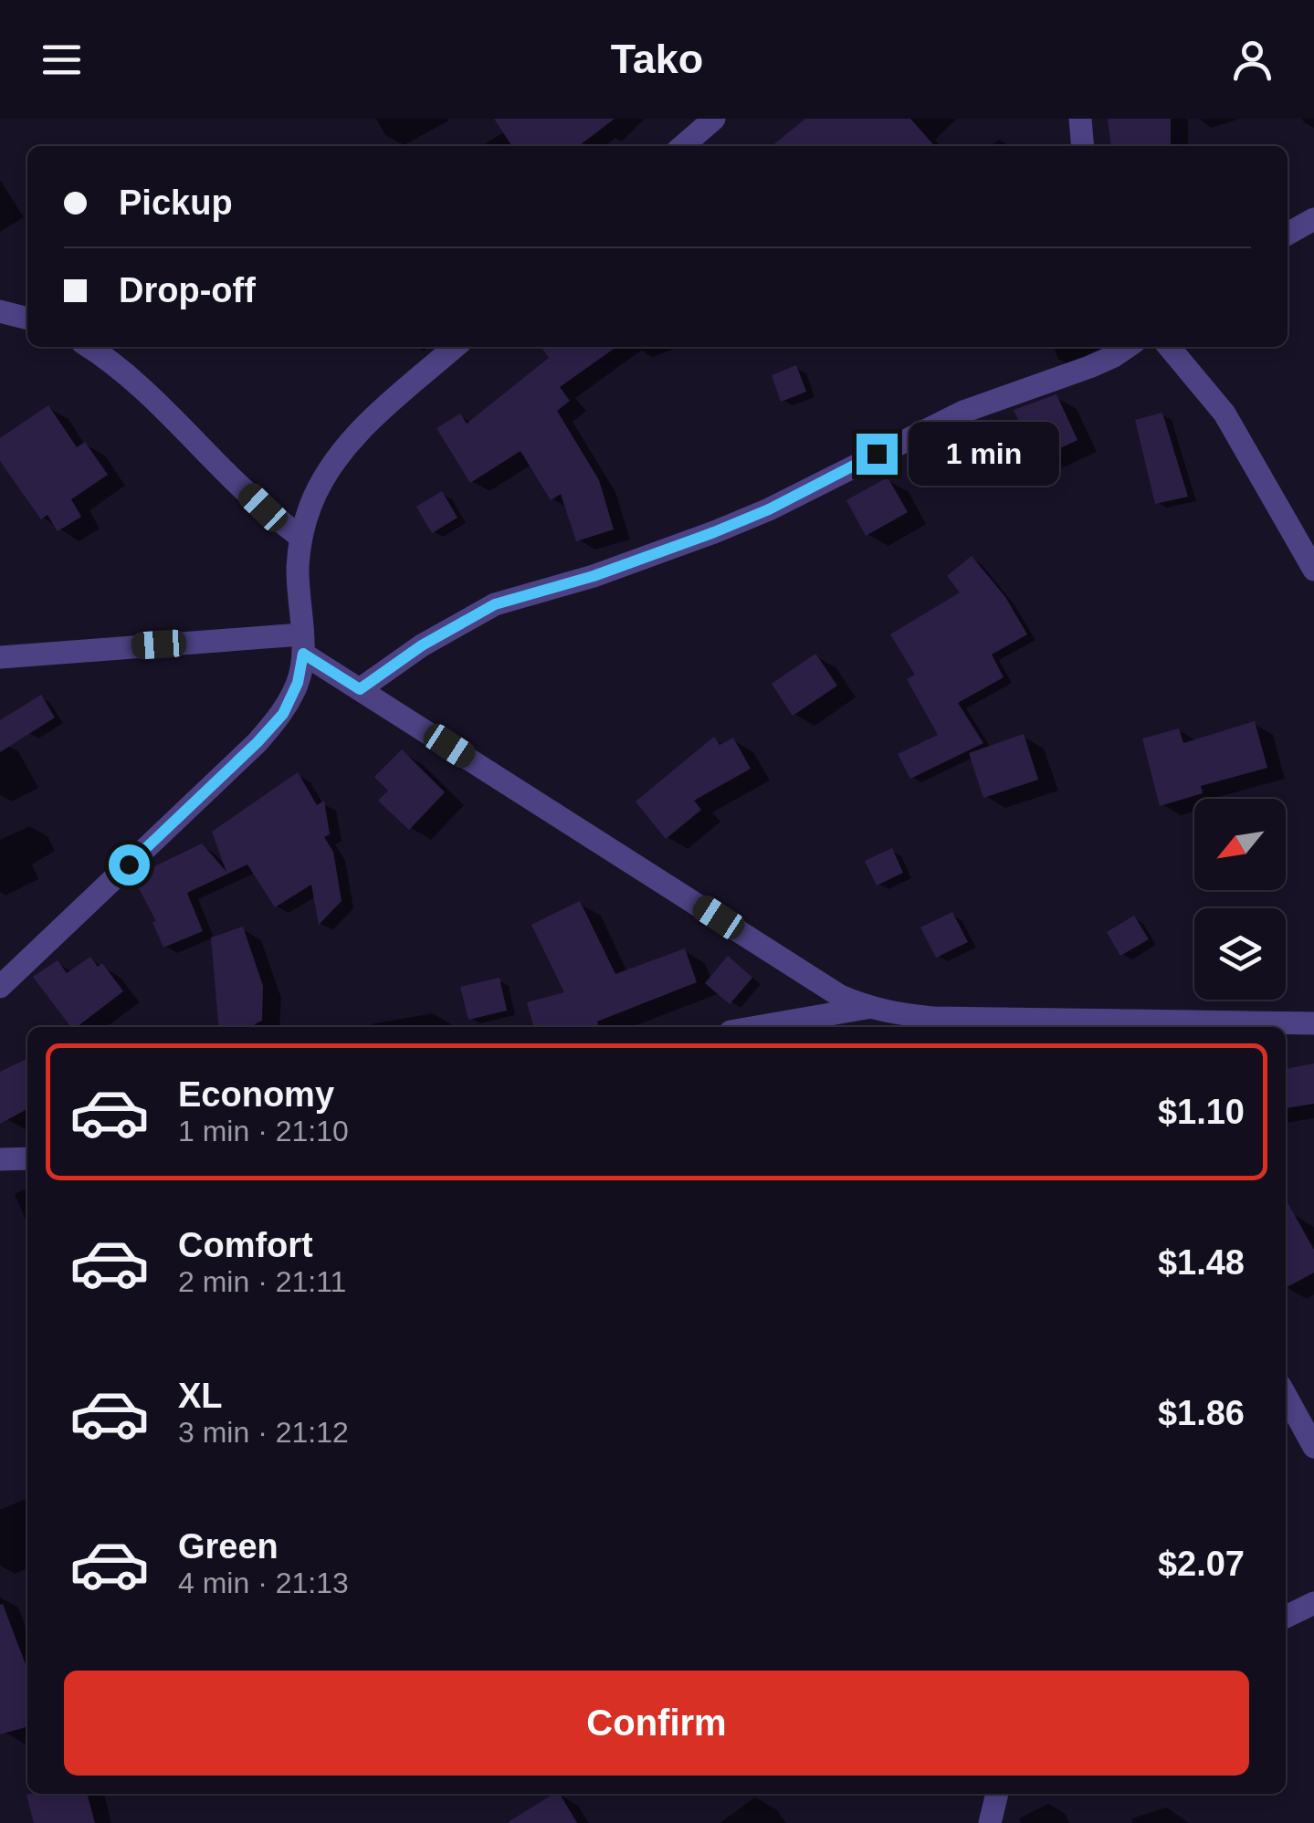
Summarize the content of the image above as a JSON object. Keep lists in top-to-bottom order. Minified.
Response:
{"north":"bottom left","page":{"header":"Tako","banner":["Pickup","Drop-off"],"bubble":"1 min","list":[{"name":"Economy","note":"1 min · 21:10","value":"$1.10"},{"name":"Comfort","note":"2 min · 21:11","value":"$1.48"},{"name":"XL","note":"3 min · 21:12","value":"$1.86"},{"name":"Green","note":"4 min · 21:13","value":"$2.07"}],"buttons":"Confirm"}}
